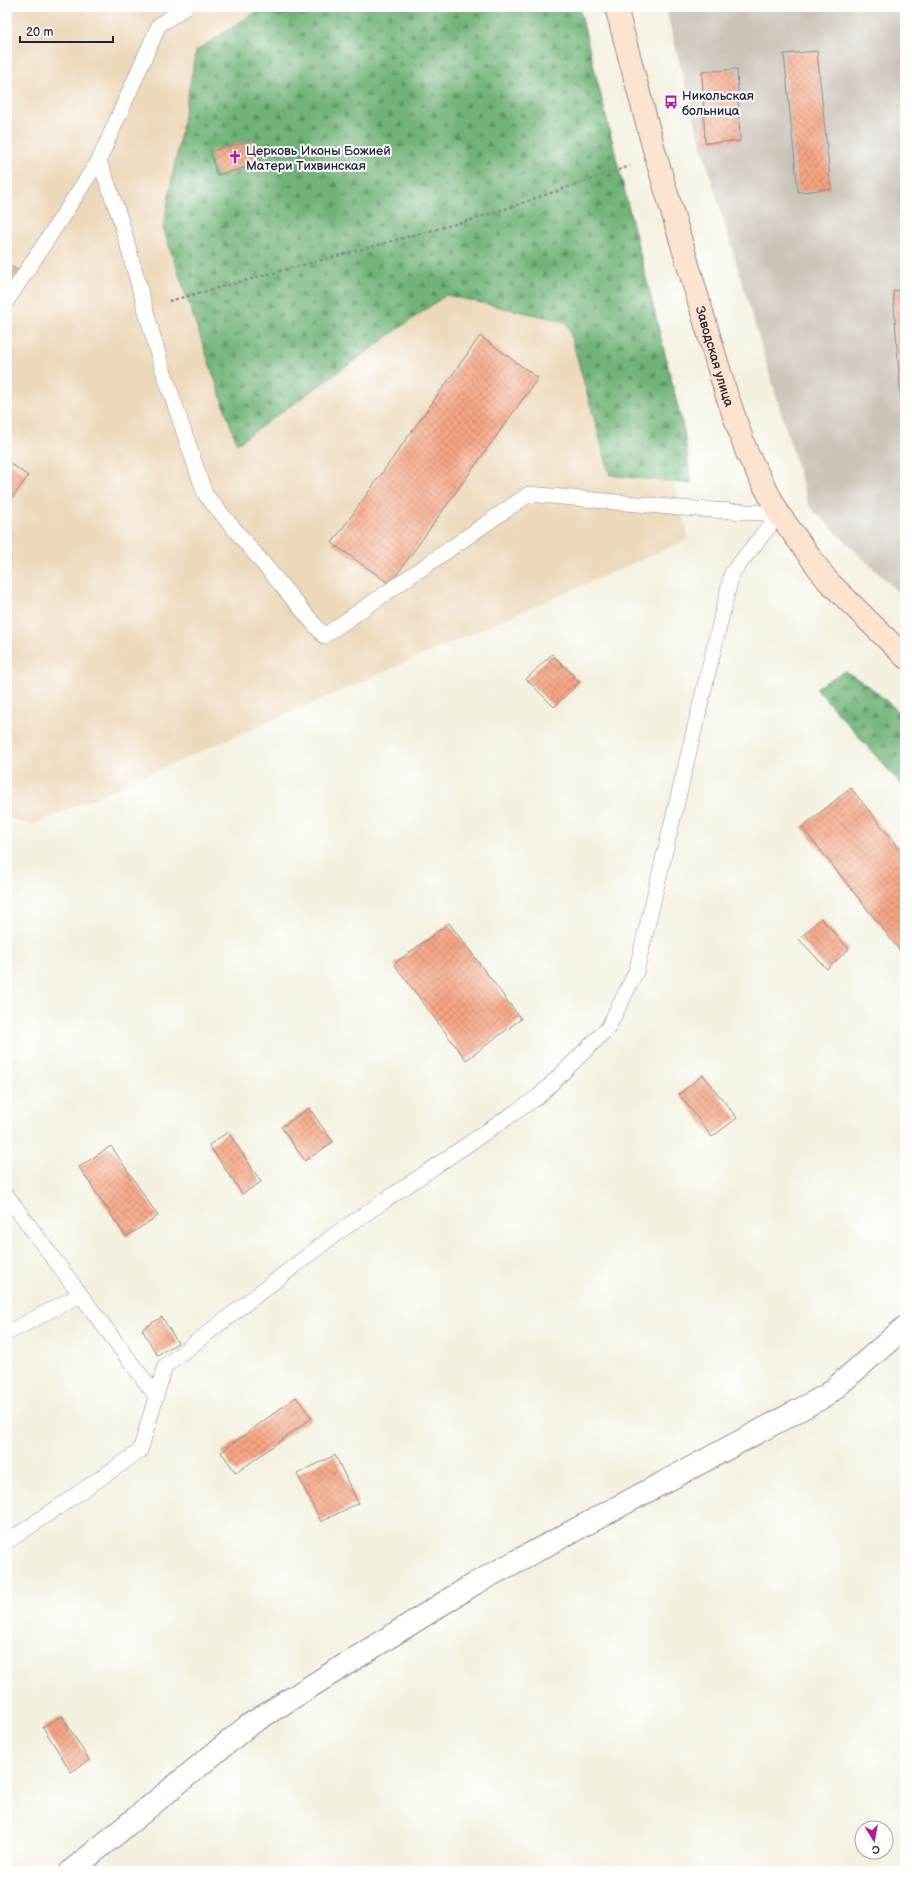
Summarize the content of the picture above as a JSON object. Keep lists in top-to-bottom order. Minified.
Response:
{"streets":{"main road":["Заводская улица"]},"places":{"bus stop":["Никольская больница"],"church":["Церковь Иконы Божией Матери Тихвинская"]},"scale_bar":"20 m","north":"bottom"}
